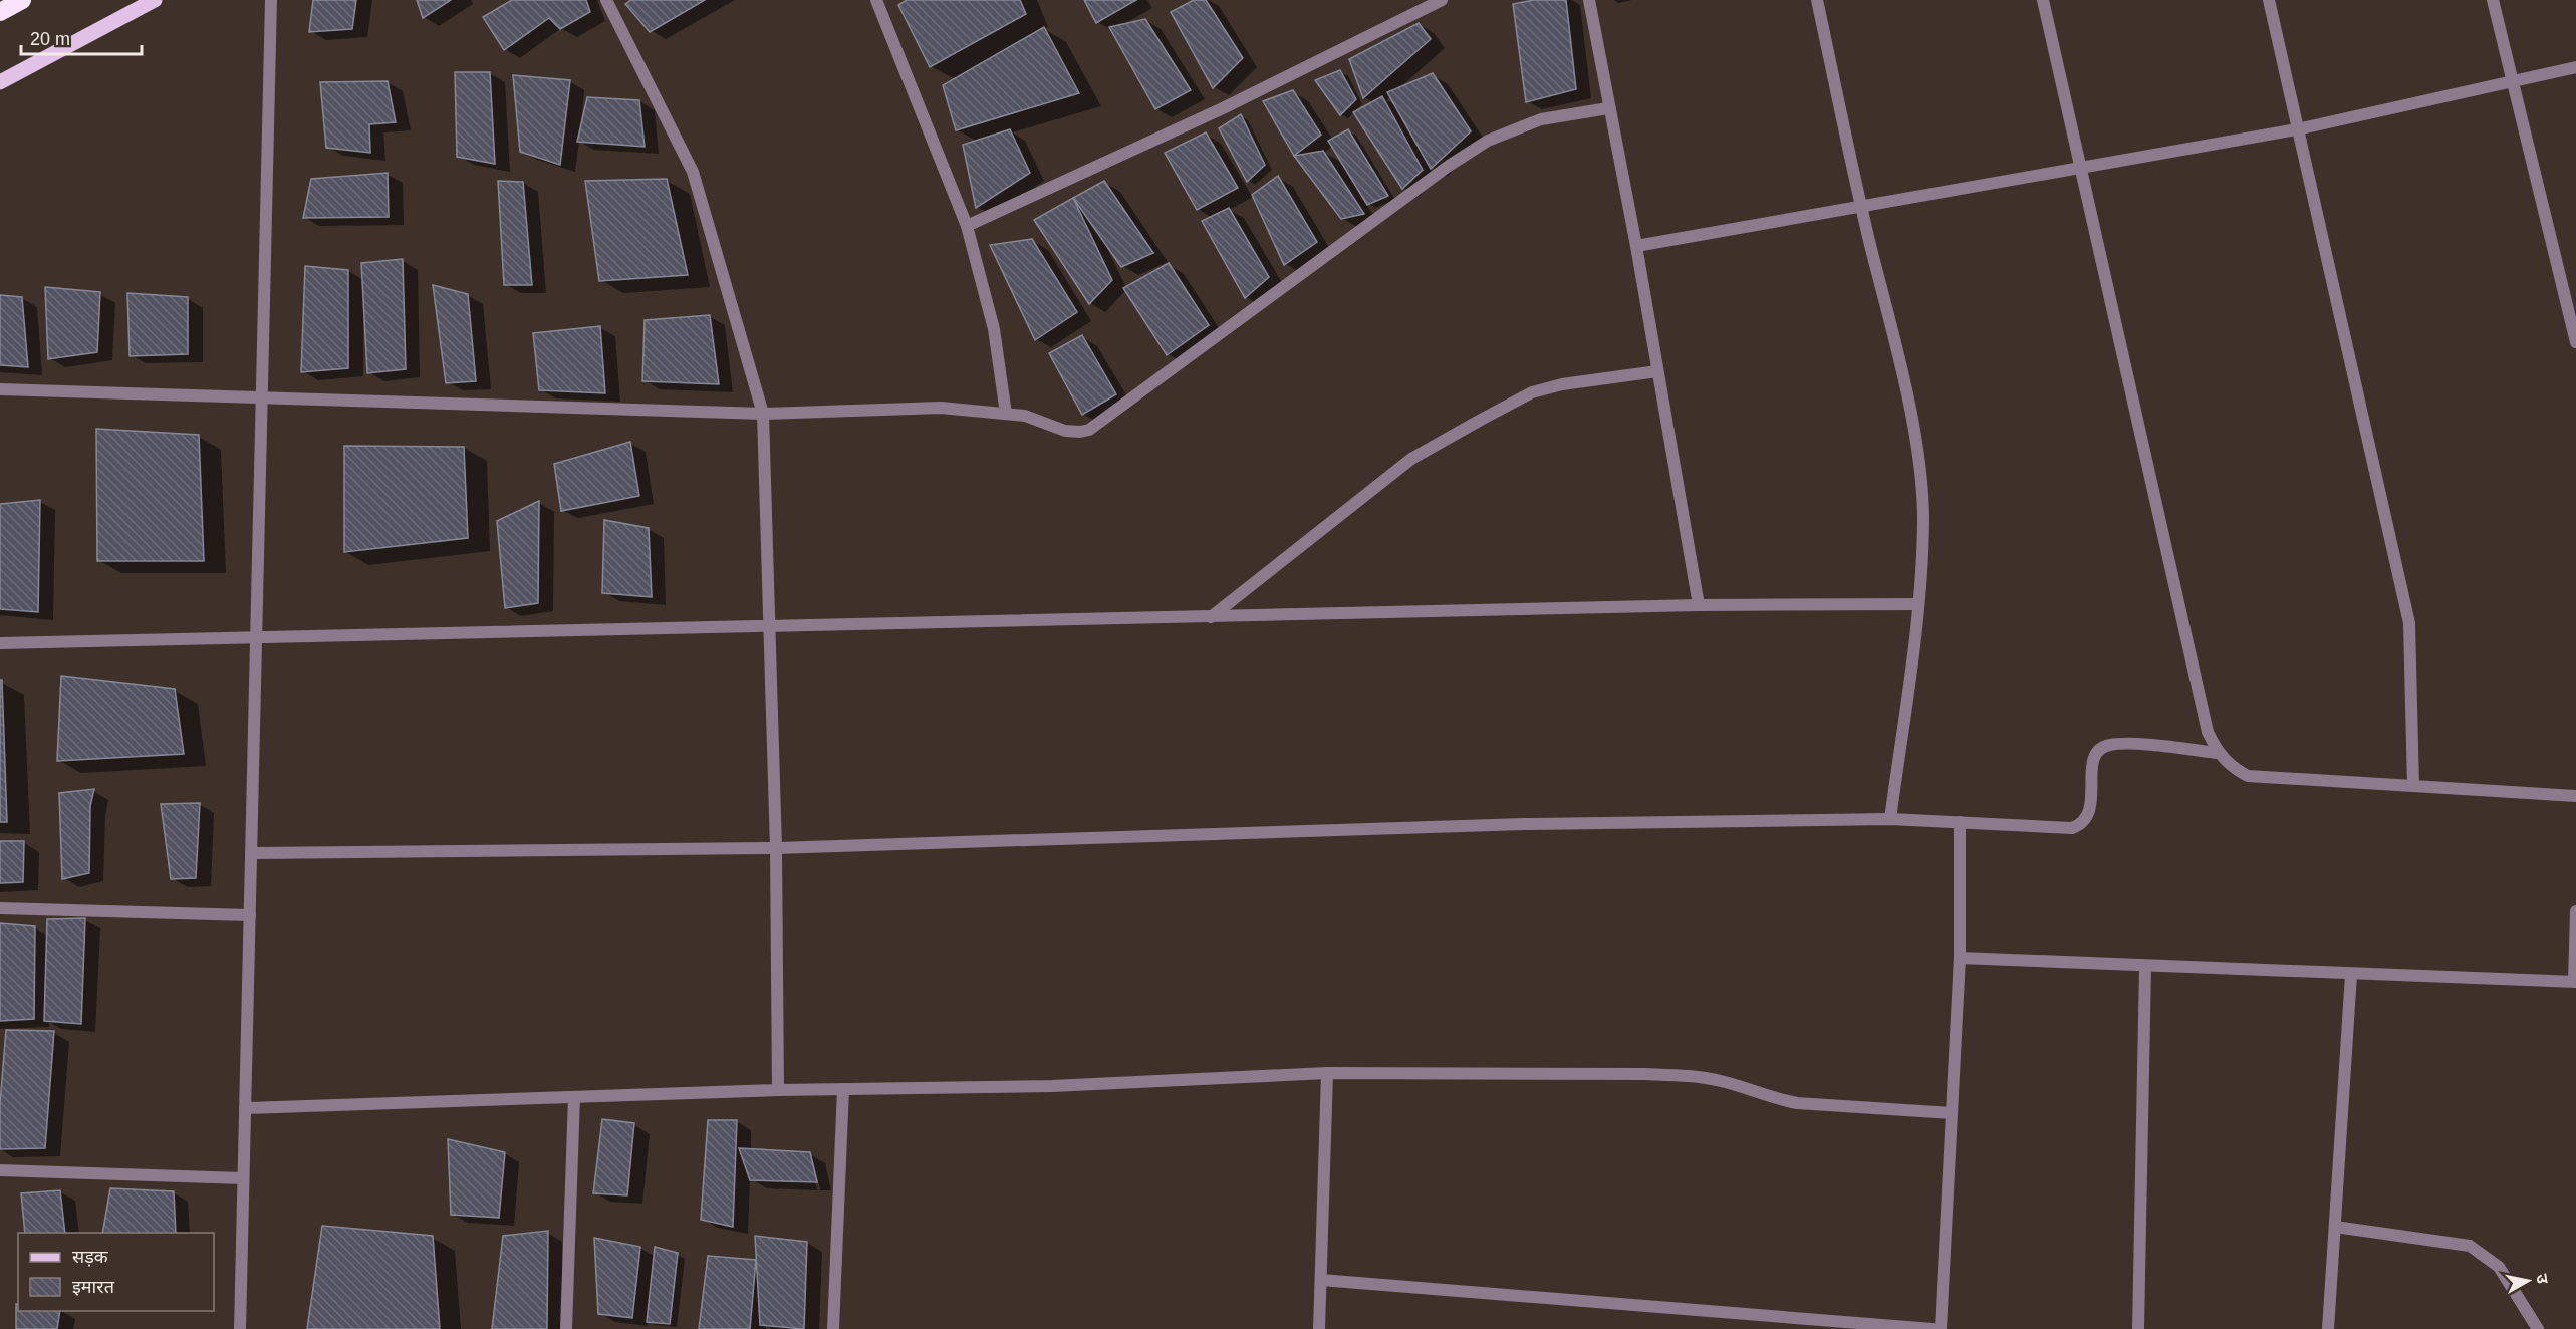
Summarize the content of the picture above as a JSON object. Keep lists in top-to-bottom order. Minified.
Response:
{"legend":["सड़क","इमारत"],"scale_bar":"20 m","north":"right"}
